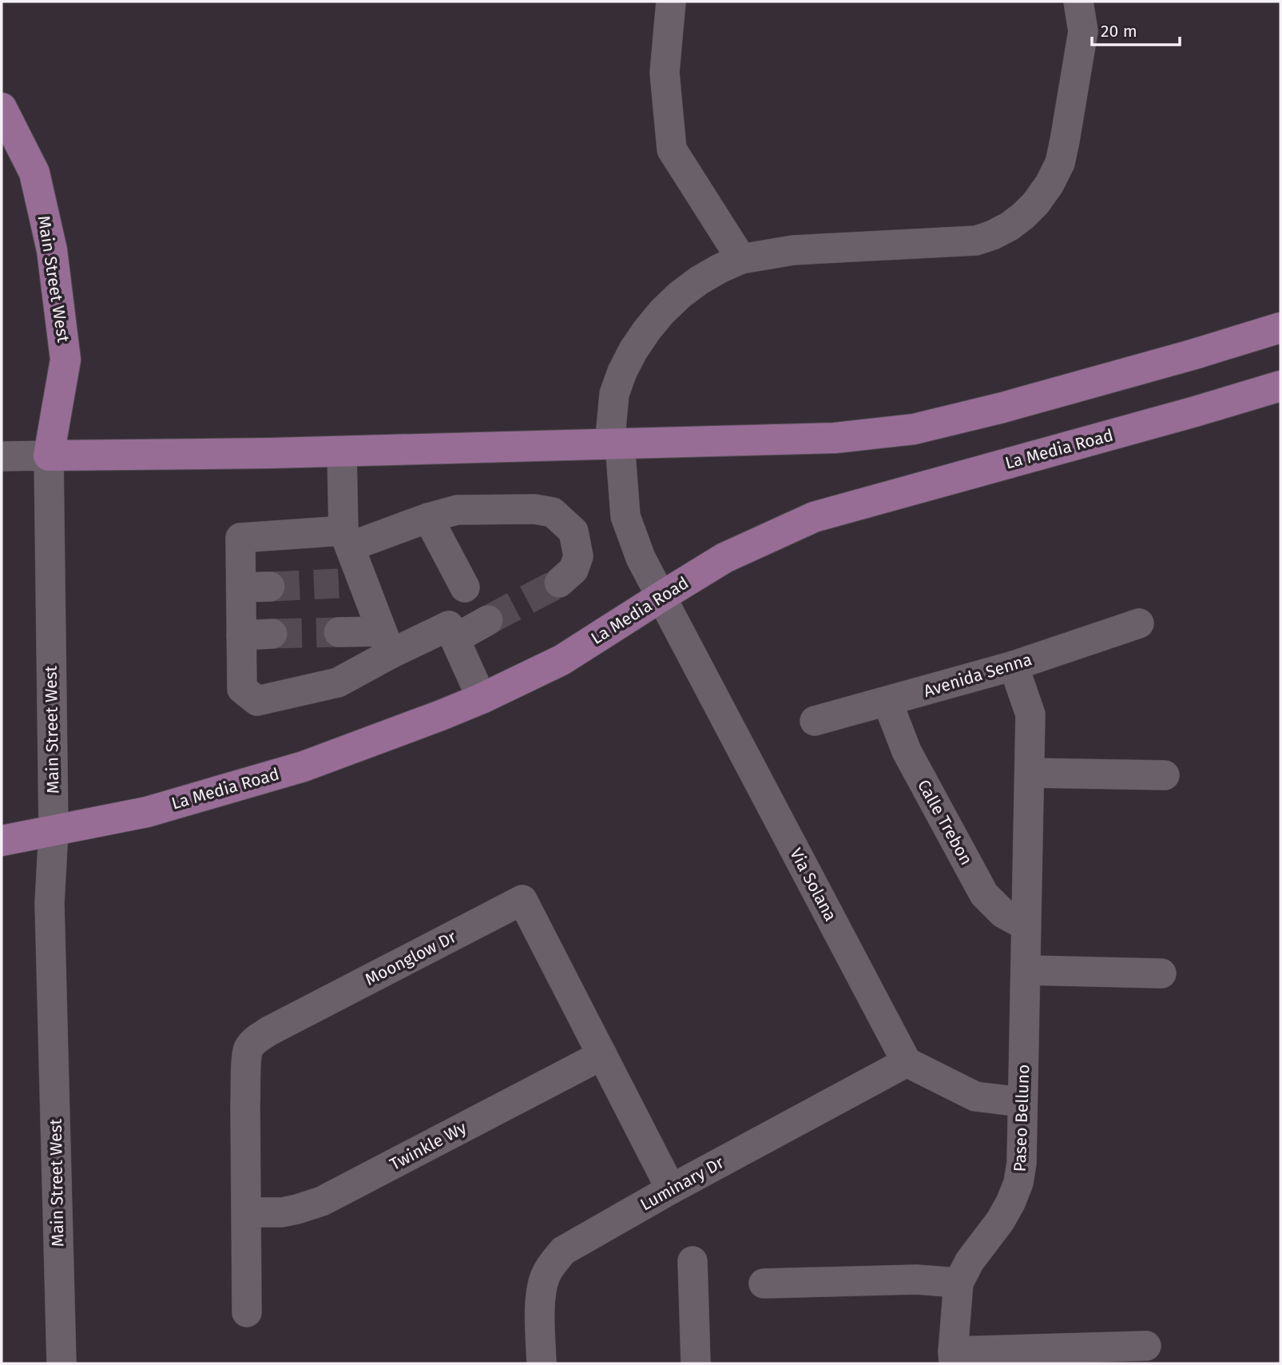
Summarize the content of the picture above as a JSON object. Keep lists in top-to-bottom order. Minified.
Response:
{"streets":{"main road":["Main Street West","La Media Road"],"street":["Avenida Senna","Calle Trebon","Via Solana","Moonglow Dr","Paseo Belluno","Twinkle Wy","Luminary Dr"]},"crossings":[["Main Street West","La Media Road"],["La Media Road","Via Solana"],["Avenida Senna","Calle Trebon"],["Avenida Senna","Paseo Belluno"],["Calle Trebon","Paseo Belluno"],["Via Solana","Luminary Dr"],["Moonglow Dr","Twinkle Wy"],["Moonglow Dr","Luminary Dr"]],"scale_bar":"20 m"}
